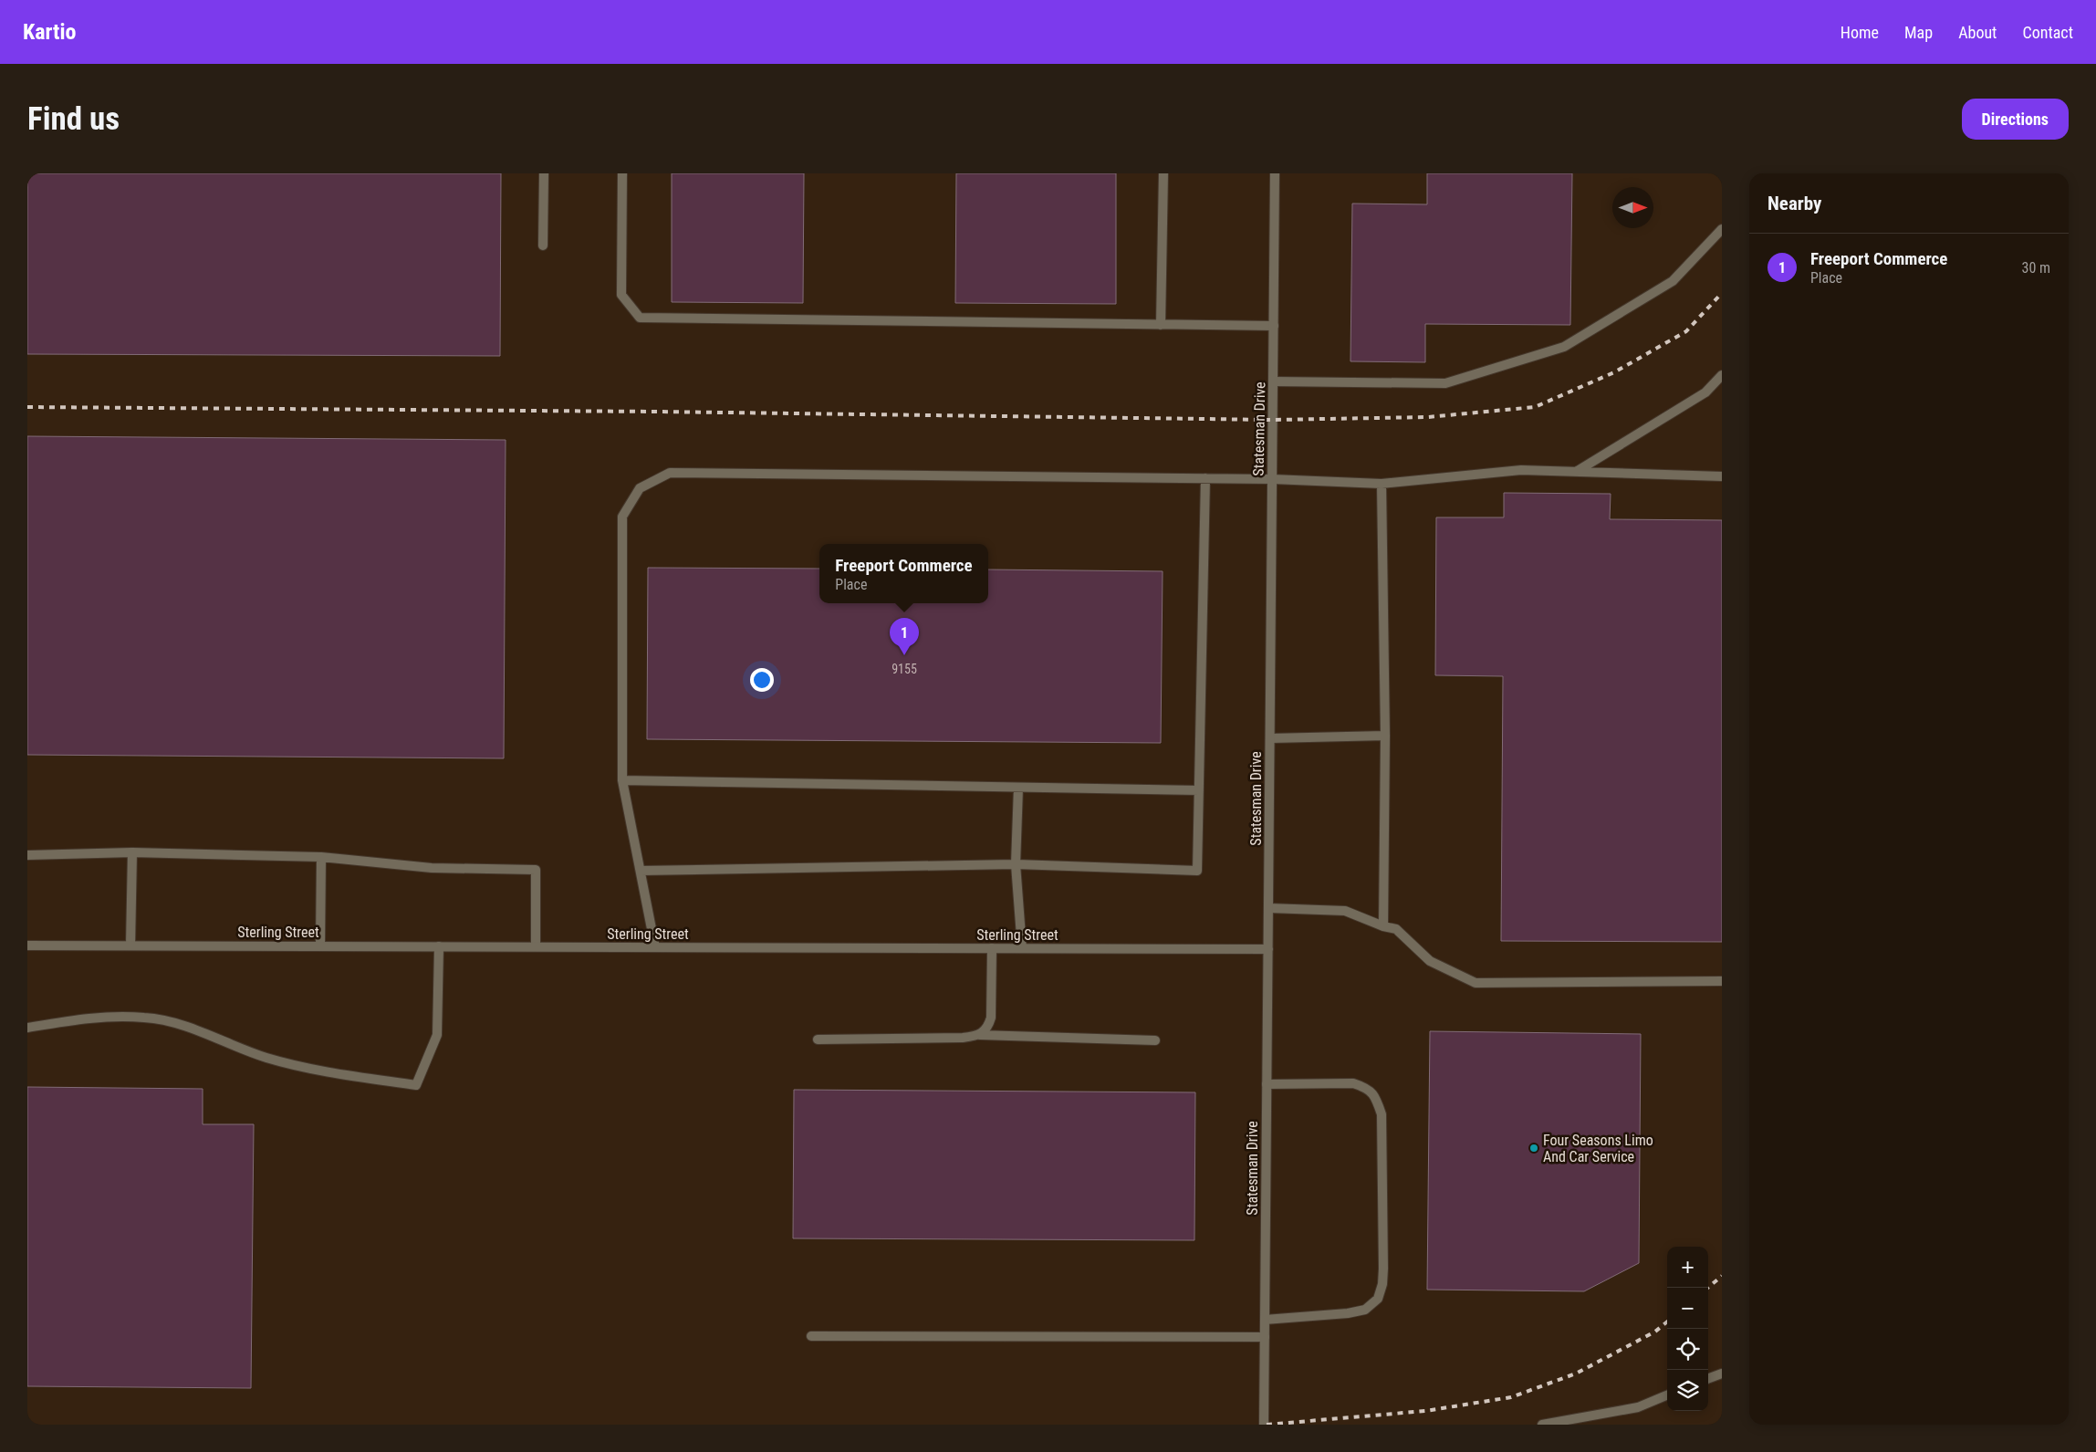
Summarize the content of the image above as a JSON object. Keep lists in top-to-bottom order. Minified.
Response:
{"streets":{"street":["Statesman Drive","Sterling Street"]},"crossings":[["Statesman Drive","Sterling Street"]],"places":["Four Seasons Limo And Car Service"],"house_numbers":["9155"],"north":"right","page":{"header":"Kartio","nav":["Home","Map","About","Contact"],"buttons":"Directions","title":"Find us","heading":"Nearby","list":[{"mark":"1","name":"Freeport Commerce","note":"Place","value":"30 m"}],"popup":["Freeport Commerce","Place"],"pins":"1","map_buttons":["+","−"]}}
